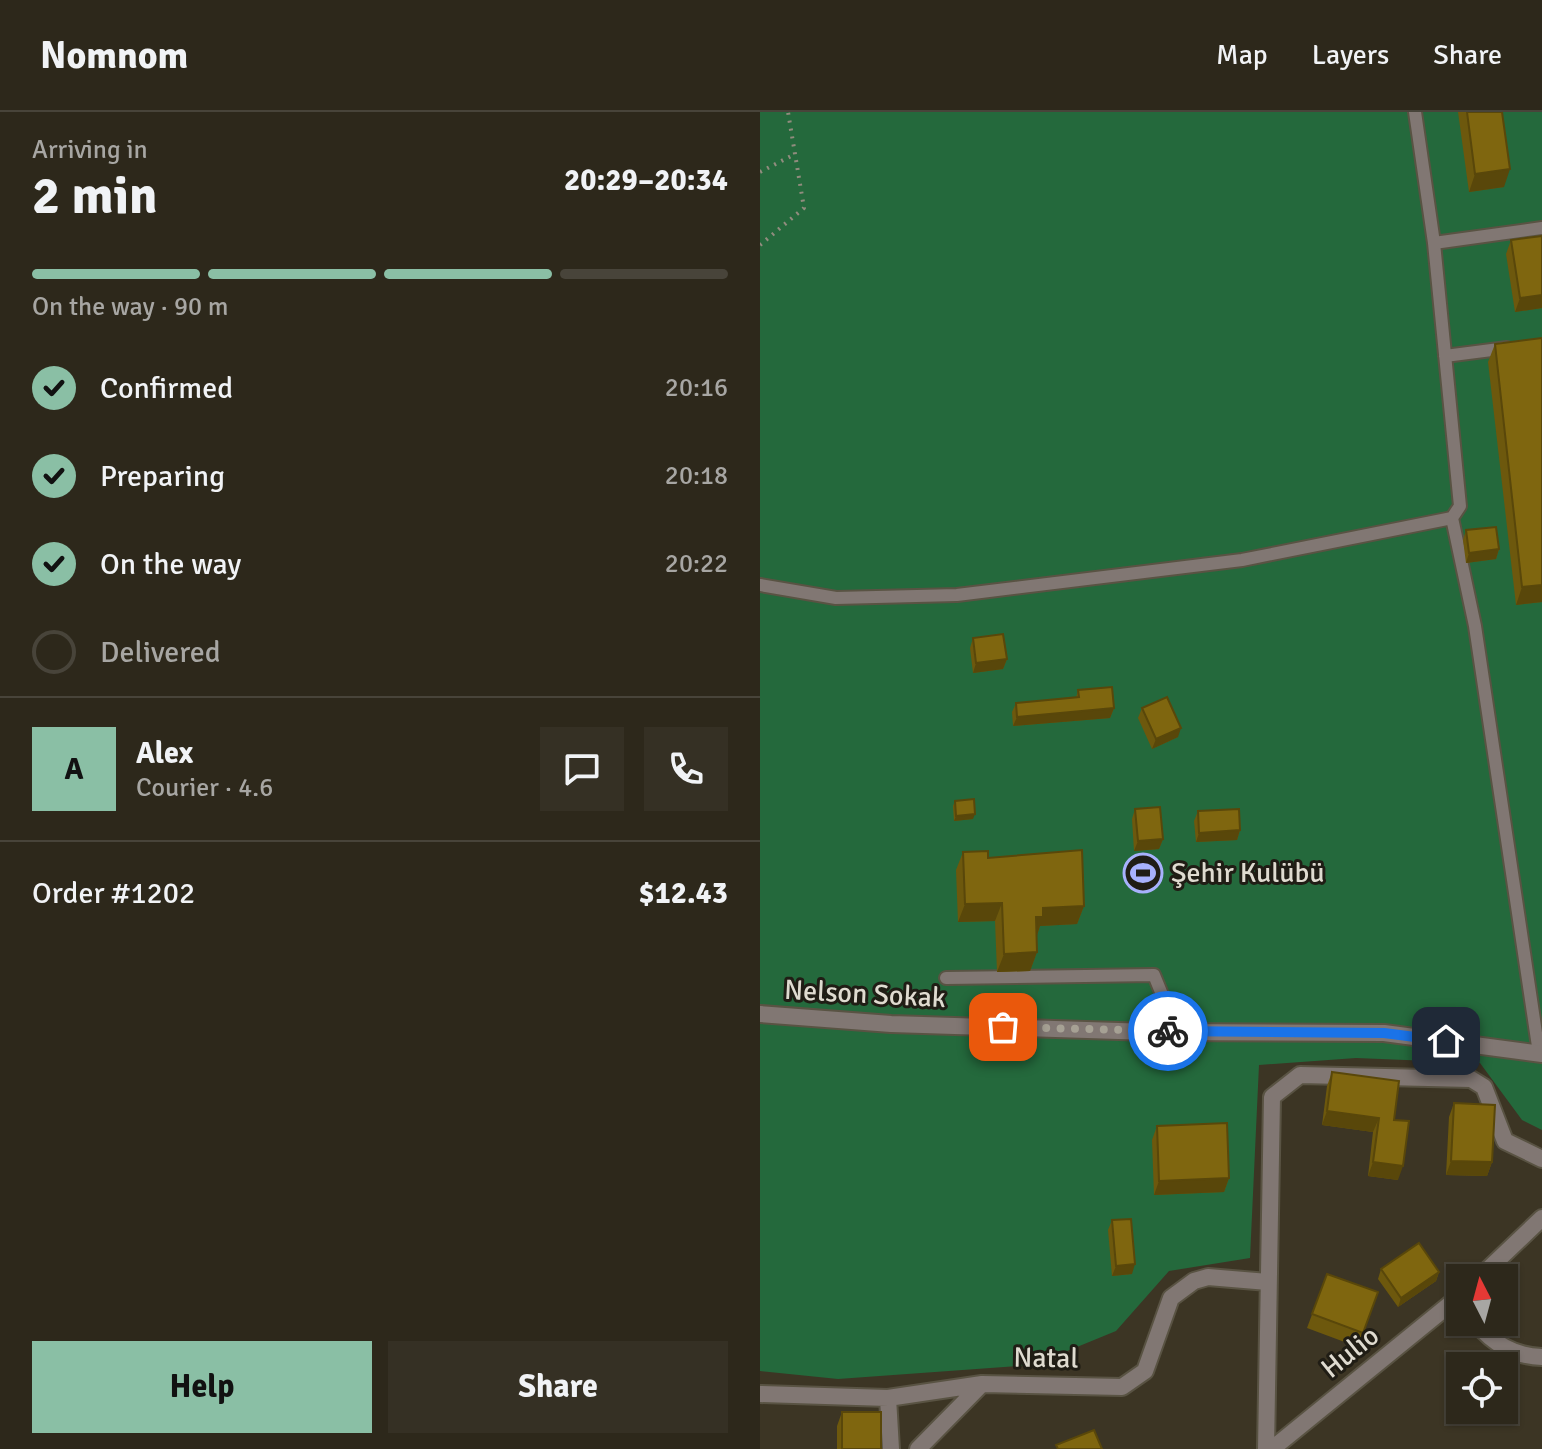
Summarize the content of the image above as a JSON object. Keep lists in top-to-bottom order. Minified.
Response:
{"streets":{"street":["Nelson Sokak","Hulio","Natal"]},"places":{"sports":["Şehir Kulübü"]},"north":"top","page":{"header":"Nomnom","nav":["Map","Layers","Share"],"heading":["2 min","Arriving in","20:29–20:34"],"panel":["Alex","Courier · 4.6","Order #1202","$12.43"],"bar":"On the way · 90 m","list":[["Confirmed","20:16"],["Preparing","20:18"],["On the way","20:22"],"Delivered"],"round":"A","buttons":["Help","Share"]}}
